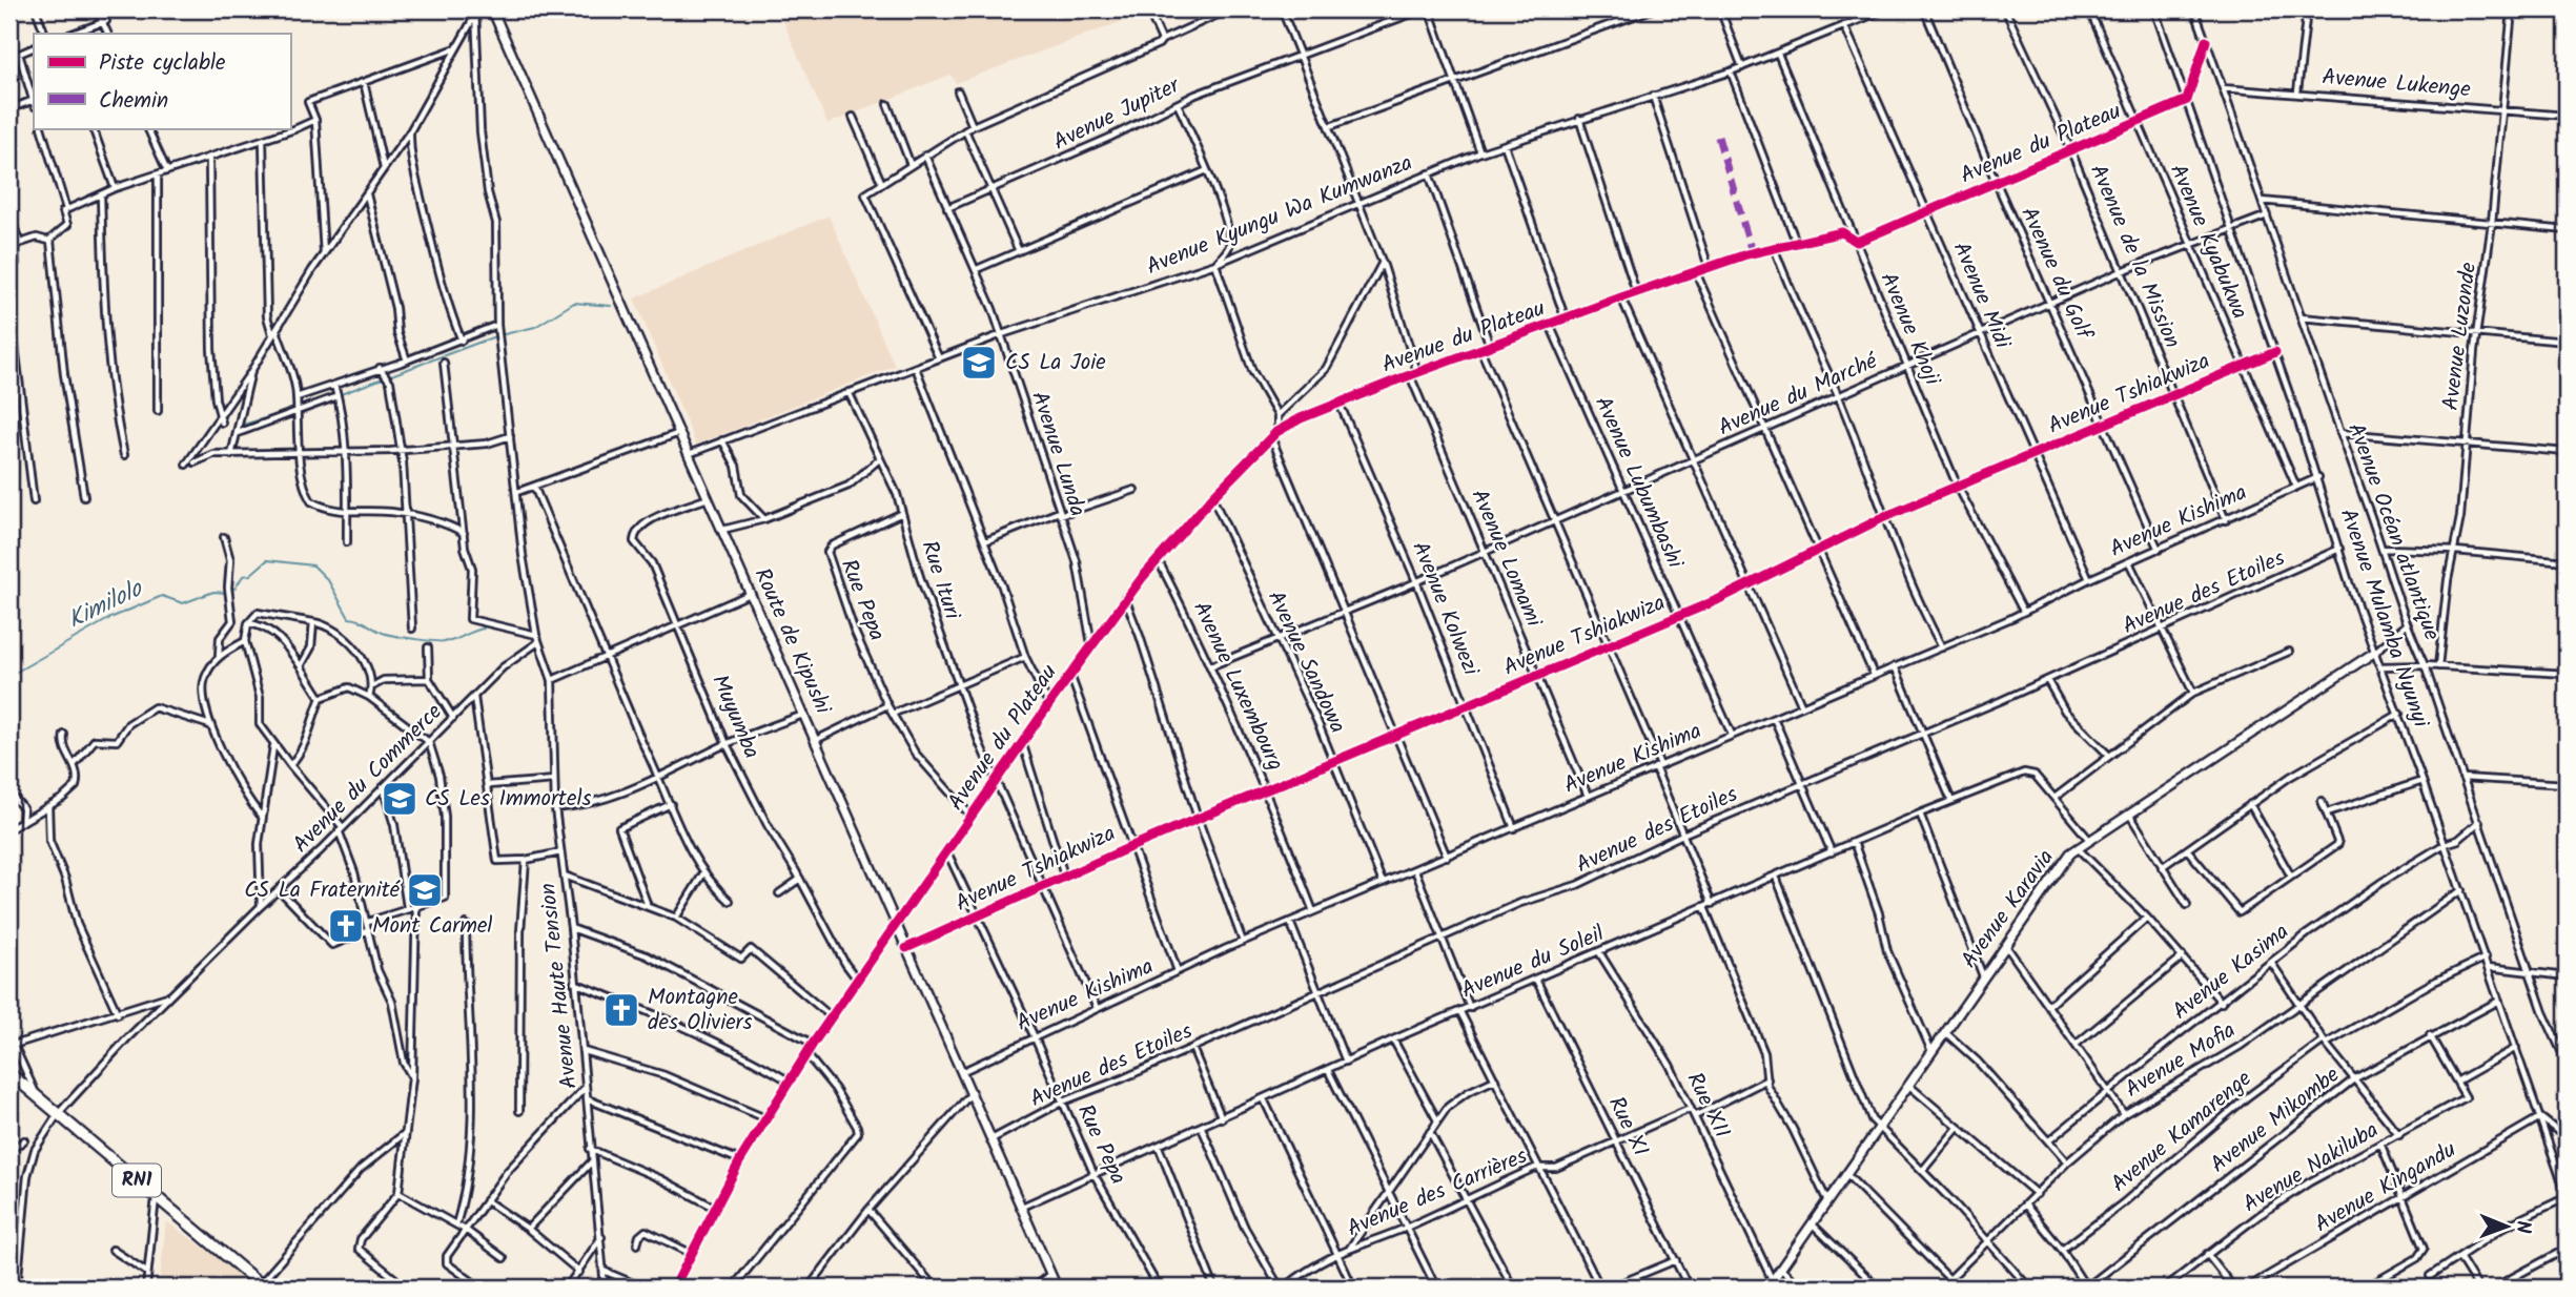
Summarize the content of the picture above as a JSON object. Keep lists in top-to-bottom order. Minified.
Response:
{"streets":{"highway":["RN1"],"main road":["Route de Kipushi","Avenue Karavia"],"street":["Avenue Lukenge","Avenue Jupiter","Avenue du Plateau","Avenue Kyungu Wa Kumwanza","Avenue Kyabukwa","Avenue de la Mission","Avenue du Golf","Avenue Midi","Avenue Khoji","Avenue Luzonde","Avenue Tshiakwiza","Avenue du Marché","Avenue Lunda","Avenue Lubumbashi","Avenue Kishima","Avenue Océan atlantique","Avenue Lomami","Rue Ituri","Avenue des Etoiles","Rue Pepa","Avenue Kolwezi","Avenue Mulamba Nyunyi","Avenue Sandowa","Avenue Luxembourg","Muyumba","Avenue du Commerce","Avenue du Soleil","Avenue Kasima","Avenue Haute Tension","Avenue Mofia","Rue XII","Avenue Mikombe","Rue XI","Avenue Kamarenge","Avenue Nakiluba","Avenue Kingandu","Avenue des Carrières"]},"crossings":[["Avenue Lukenge","Avenue Luzonde"],["Avenue Lukenge","Avenue Océan atlantique"],["Avenue Jupiter","Avenue Lunda"],["Avenue du Plateau","Avenue Kyabukwa"],["Avenue du Plateau","Avenue de la Mission"],["Avenue du Plateau","Avenue du Golf"],["Avenue du Plateau","Avenue Midi"],["Avenue du Plateau","Avenue Khoji"],["Avenue du Plateau","Avenue Lunda"],["Avenue du Plateau","Avenue Lubumbashi"],["Avenue du Plateau","Avenue Lomami"],["Avenue du Plateau","Rue Ituri"],["Avenue du Plateau","Rue Pepa"],["Avenue du Plateau","Avenue Kolwezi"],["Avenue du Plateau","Avenue Mulamba Nyunyi"],["Avenue du Plateau","Route de Kipushi"],["Avenue du Plateau","Avenue Sandowa"],["Avenue du Plateau","Avenue Luxembourg"],["Avenue du Plateau","Muyumba"],["Avenue Kyungu Wa Kumwanza","Avenue Midi"],["Avenue Kyungu Wa Kumwanza","Avenue Khoji"],["Avenue Kyungu Wa Kumwanza","Avenue Lunda"],["Avenue Kyungu Wa Kumwanza","Rue Ituri"],["Avenue Kyungu Wa Kumwanza","Route de Kipushi"],["Avenue Kyabukwa","Avenue Tshiakwiza"],["Avenue Kyabukwa","Avenue du Marché"],["Avenue Kyabukwa","Avenue Kishima"],["Avenue de la Mission","Avenue Tshiakwiza"],["Avenue de la Mission","Avenue du Marché"],["Avenue de la Mission","Avenue Kishima"],["Avenue du Golf","Avenue Tshiakwiza"],["Avenue du Golf","Avenue du Marché"],["Avenue du Golf","Avenue Kishima"],["Avenue Midi","Avenue Tshiakwiza"],["Avenue Midi","Avenue du Marché"],["Avenue Midi","Avenue Kishima"],["Avenue Khoji","Avenue Tshiakwiza"],["Avenue Khoji","Avenue du Marché"],["Avenue Khoji","Avenue Kishima"],["Avenue Tshiakwiza","Avenue Lubumbashi"],["Avenue Tshiakwiza","Avenue Lomami"],["Avenue Tshiakwiza","Rue Ituri"],["Avenue Tshiakwiza","Rue Pepa"],["Avenue Tshiakwiza","Avenue Kolwezi"],["Avenue Tshiakwiza","Avenue Mulamba Nyunyi"],["Avenue Tshiakwiza","Route de Kipushi"],["Avenue Tshiakwiza","Avenue Sandowa"],["Avenue Tshiakwiza","Avenue Luxembourg"],["Avenue du Marché","Avenue Lubumbashi"],["Avenue du Marché","Avenue Océan atlantique"],["Avenue du Marché","Avenue Lomami"],["Avenue du Marché","Avenue Kolwezi"],["Avenue du Marché","Avenue Mulamba Nyunyi"],["Avenue du Marché","Avenue Sandowa"],["Avenue du Marché","Avenue Luxembourg"],["Avenue Lubumbashi","Avenue Kishima"],["Avenue Kishima","Avenue Lomami"],["Avenue Kishima","Rue Ituri"],["Avenue Kishima","Rue Pepa"],["Avenue Kishima","Avenue Kolwezi"],["Avenue Kishima","Avenue Mulamba Nyunyi"],["Avenue Kishima","Route de Kipushi"],["Avenue Kishima","Avenue Sandowa"],["Avenue Kishima","Avenue Luxembourg"],["Avenue Océan atlantique","Avenue Kasima"],["Rue Ituri","Rue Pepa"],["Avenue des Etoiles","Rue Pepa"],["Avenue des Etoiles","Avenue Mulamba Nyunyi"],["Avenue des Etoiles","Route de Kipushi"],["Rue Pepa","Avenue du Soleil"],["Avenue Mulamba Nyunyi","Avenue Karavia"],["Avenue Mulamba Nyunyi","Avenue Kasima"],["Avenue Mulamba Nyunyi","Avenue Mofia"],["Avenue Mulamba Nyunyi","Avenue Mikombe"],["Avenue Mulamba Nyunyi","Avenue Kamarenge"],["Avenue Mulamba Nyunyi","Avenue Kingandu"],["Route de Kipushi","Muyumba"],["Route de Kipushi","Avenue du Soleil"],["Avenue du Commerce","RN1"],["Avenue Karavia","Avenue du Soleil"],["Avenue Karavia","Rue XII"],["Avenue du Soleil","Rue XII"],["Avenue du Soleil","Rue XI"],["Rue XII","Avenue des Carrières"],["Rue XI","Avenue des Carrières"]],"water":["Kimilolo"],"places":{"school or university":["CS La Joie","CS Les Immortels","CS La Fraternité"],"church":["Mont Carmel","Montagne des Oliviers"]},"legend":["Piste cyclable","Chemin"],"north":"right"}
